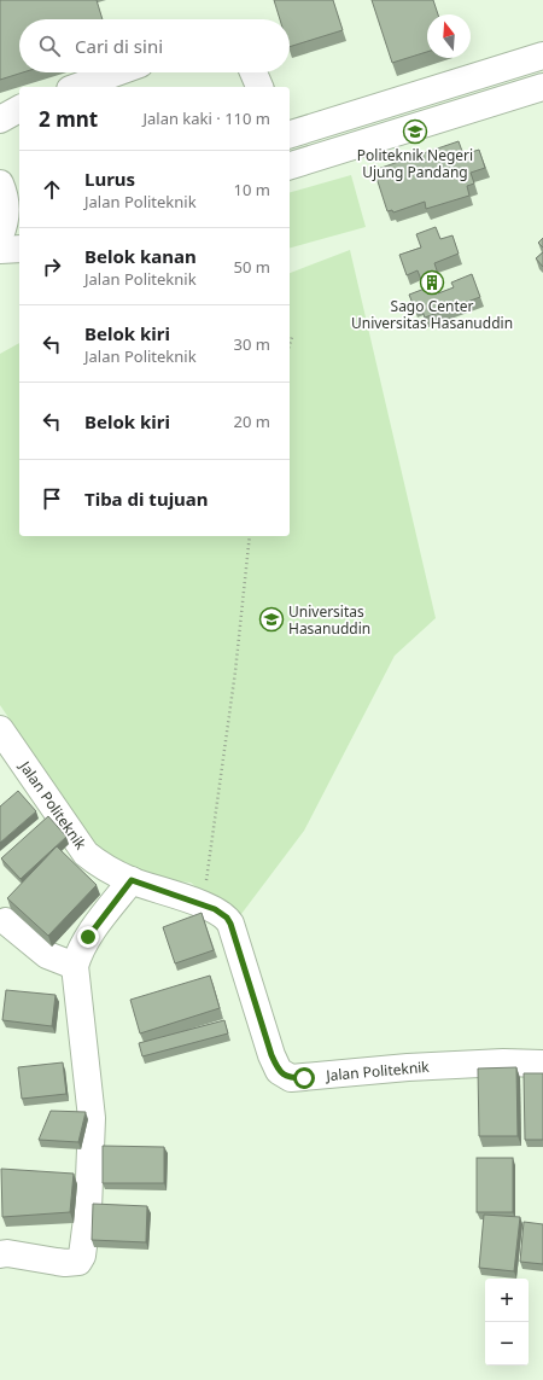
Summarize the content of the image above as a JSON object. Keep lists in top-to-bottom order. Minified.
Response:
{"streets":{"street":["Jalan Politeknik"]},"places":{"school or university":["Politeknik Negeri Ujung Pandang","Universitas Hasanuddin"],"building":["Sago Center Universitas Hasanuddin"]},"north":"top","page":{"search":"Cari di sini","heading":["2 mnt","Jalan kaki · 110 m"],"list":[["Lurus","Jalan Politeknik","10 m"],["Belok kanan","Jalan Politeknik","50 m"],["Belok kiri","Jalan Politeknik","30 m"],["Belok kiri","20 m"],"Tiba di tujuan"],"map_buttons":["+","−"]}}
